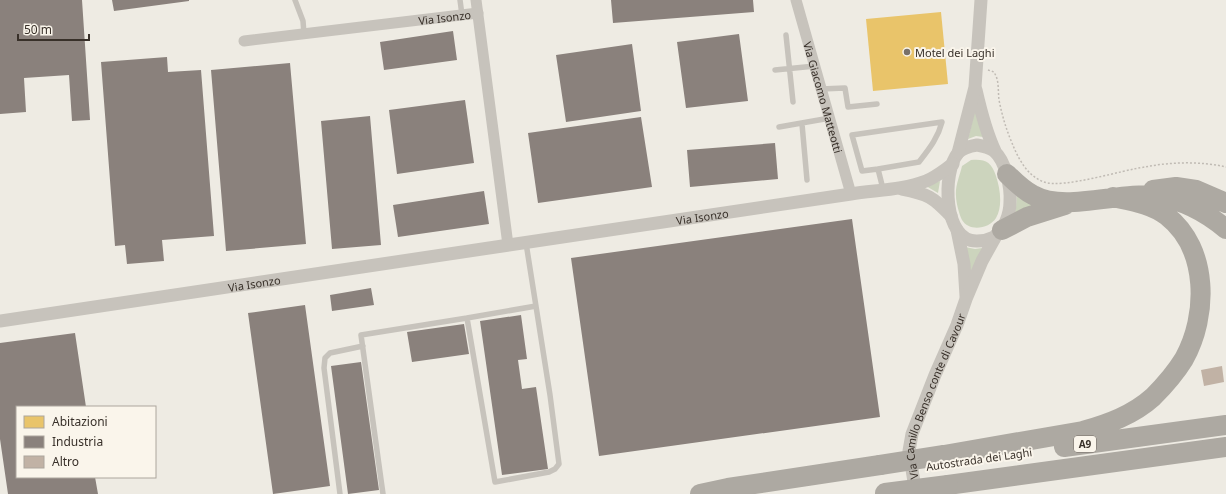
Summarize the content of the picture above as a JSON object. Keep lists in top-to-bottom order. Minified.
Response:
{"streets":{"highway":["A9","Autostrada dei Laghi"],"street":["Via Isonzo","Via Giacomo Matteotti","Via Camillo Benso conte di Cavour"]},"crossings":[["Via Isonzo","Via Giacomo Matteotti"],["Via Isonzo","Via Camillo Benso conte di Cavour"]],"places":["Motel dei Laghi"],"legend":["Abitazioni","Industria","Altro"],"scale_bar":"50 m"}
